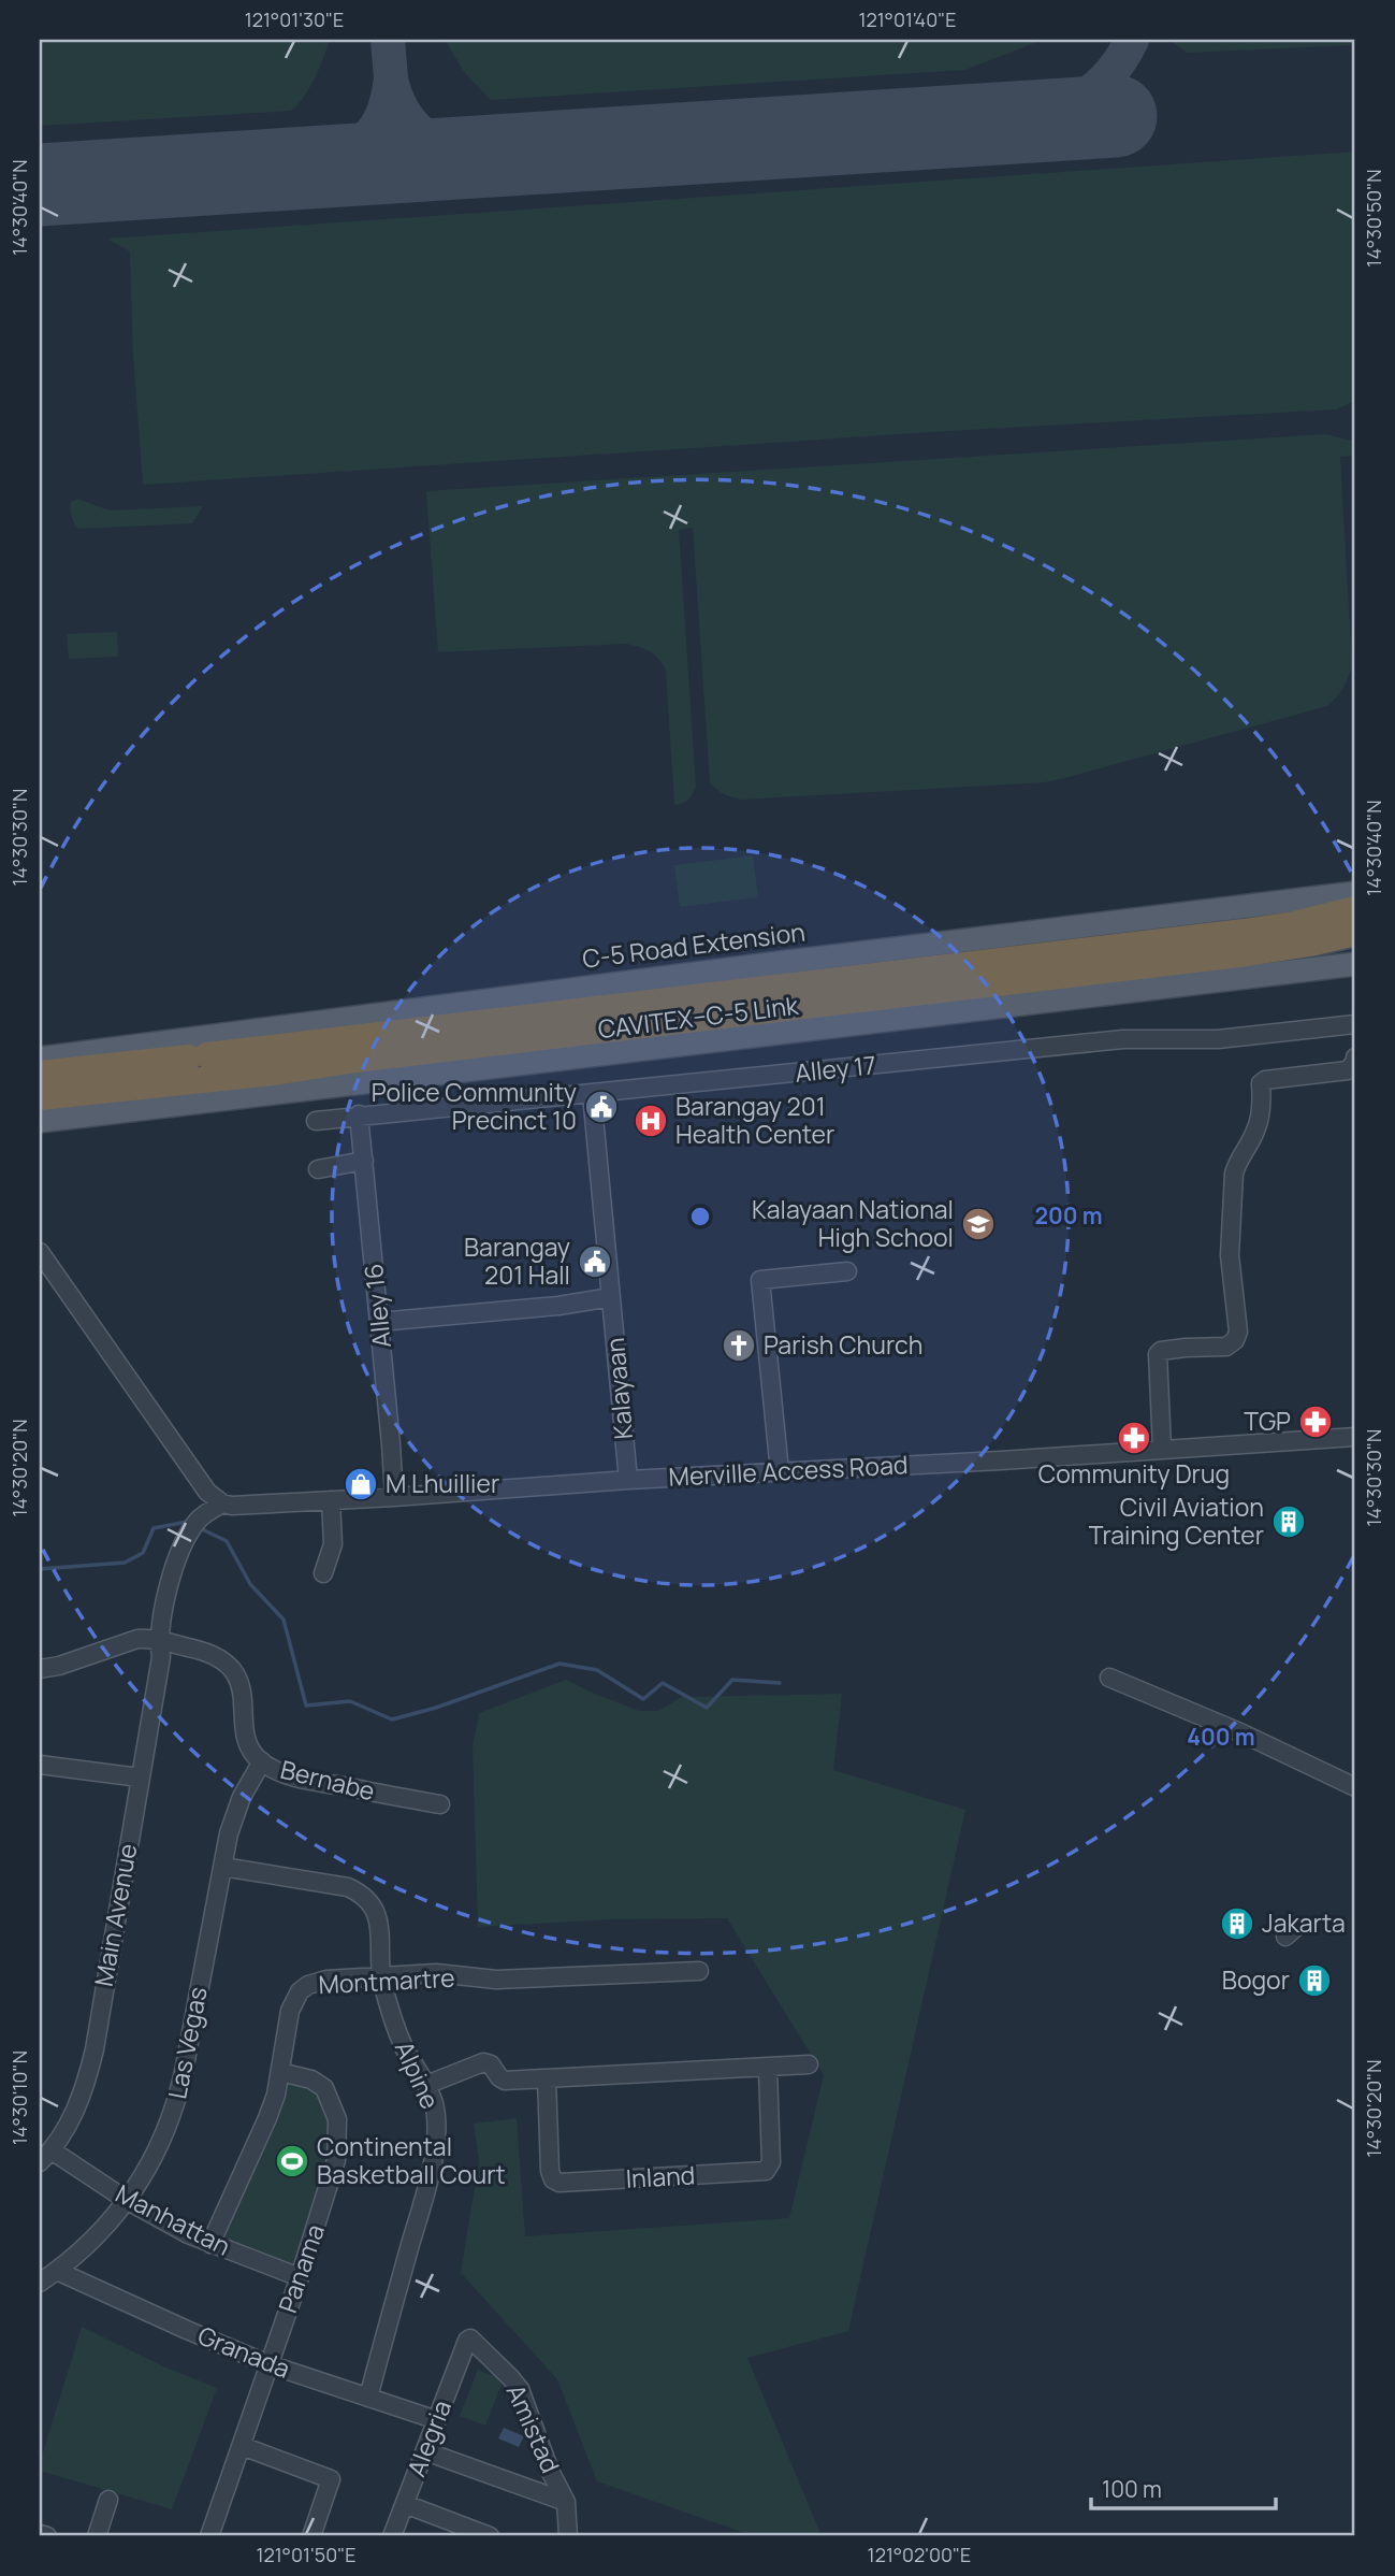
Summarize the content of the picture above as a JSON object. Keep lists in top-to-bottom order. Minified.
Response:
{"streets":{"highway":["CAVITEX–C-5 Link"],"main road":["C-5 Road Extension"],"street":["Alley 17","Alley 16","Kalayaan","Merville Access Road","Bernabe","Main Avenue","Montmartre","Las Vegas","Alpine","Inland","Manhattan","Panama","Granada","Amistad","Alegria"]},"crossings":[["C-5 Road Extension","CAVITEX–C-5 Link"],["Alley 17","Alley 16"],["Alley 17","Kalayaan"],["Alley 16","Merville Access Road"],["Kalayaan","Merville Access Road"],["Merville Access Road","Main Avenue"],["Bernabe","Main Avenue"],["Bernabe","Las Vegas"],["Main Avenue","Manhattan"],["Montmartre","Alpine"],["Montmartre","Manhattan"],["Montmartre","Panama"],["Las Vegas","Alpine"],["Las Vegas","Manhattan"],["Las Vegas","Granada"],["Alpine","Granada"],["Manhattan","Panama"],["Panama","Granada"],["Granada","Alegria"],["Amistad","Alegria"]],"places":{"public building":["Police Community Precinct 10","Barangay 201 Hall"],"hospital":["Barangay 201 Health Center"],"school or university":["Kalayaan National High School"],"church":["Parish Church"],"pharmacy":["TGP","Community Drug"],"shop":["M Lhuillier"],"building":["Civil Aviation Training Center","Jakarta","Bogor"],"sports":["Continental Basketball Court"]},"scale_bar":"100 m","coordinates":["121°01'30\"E","121°01'40\"E","14°30'40\"N","14°30'50\"N","14°30'30\"N","14°30'20\"N","14°30'10\"N","121°01'50\"E","121°02'00\"E"],"rings":["200 m","400 m"]}
